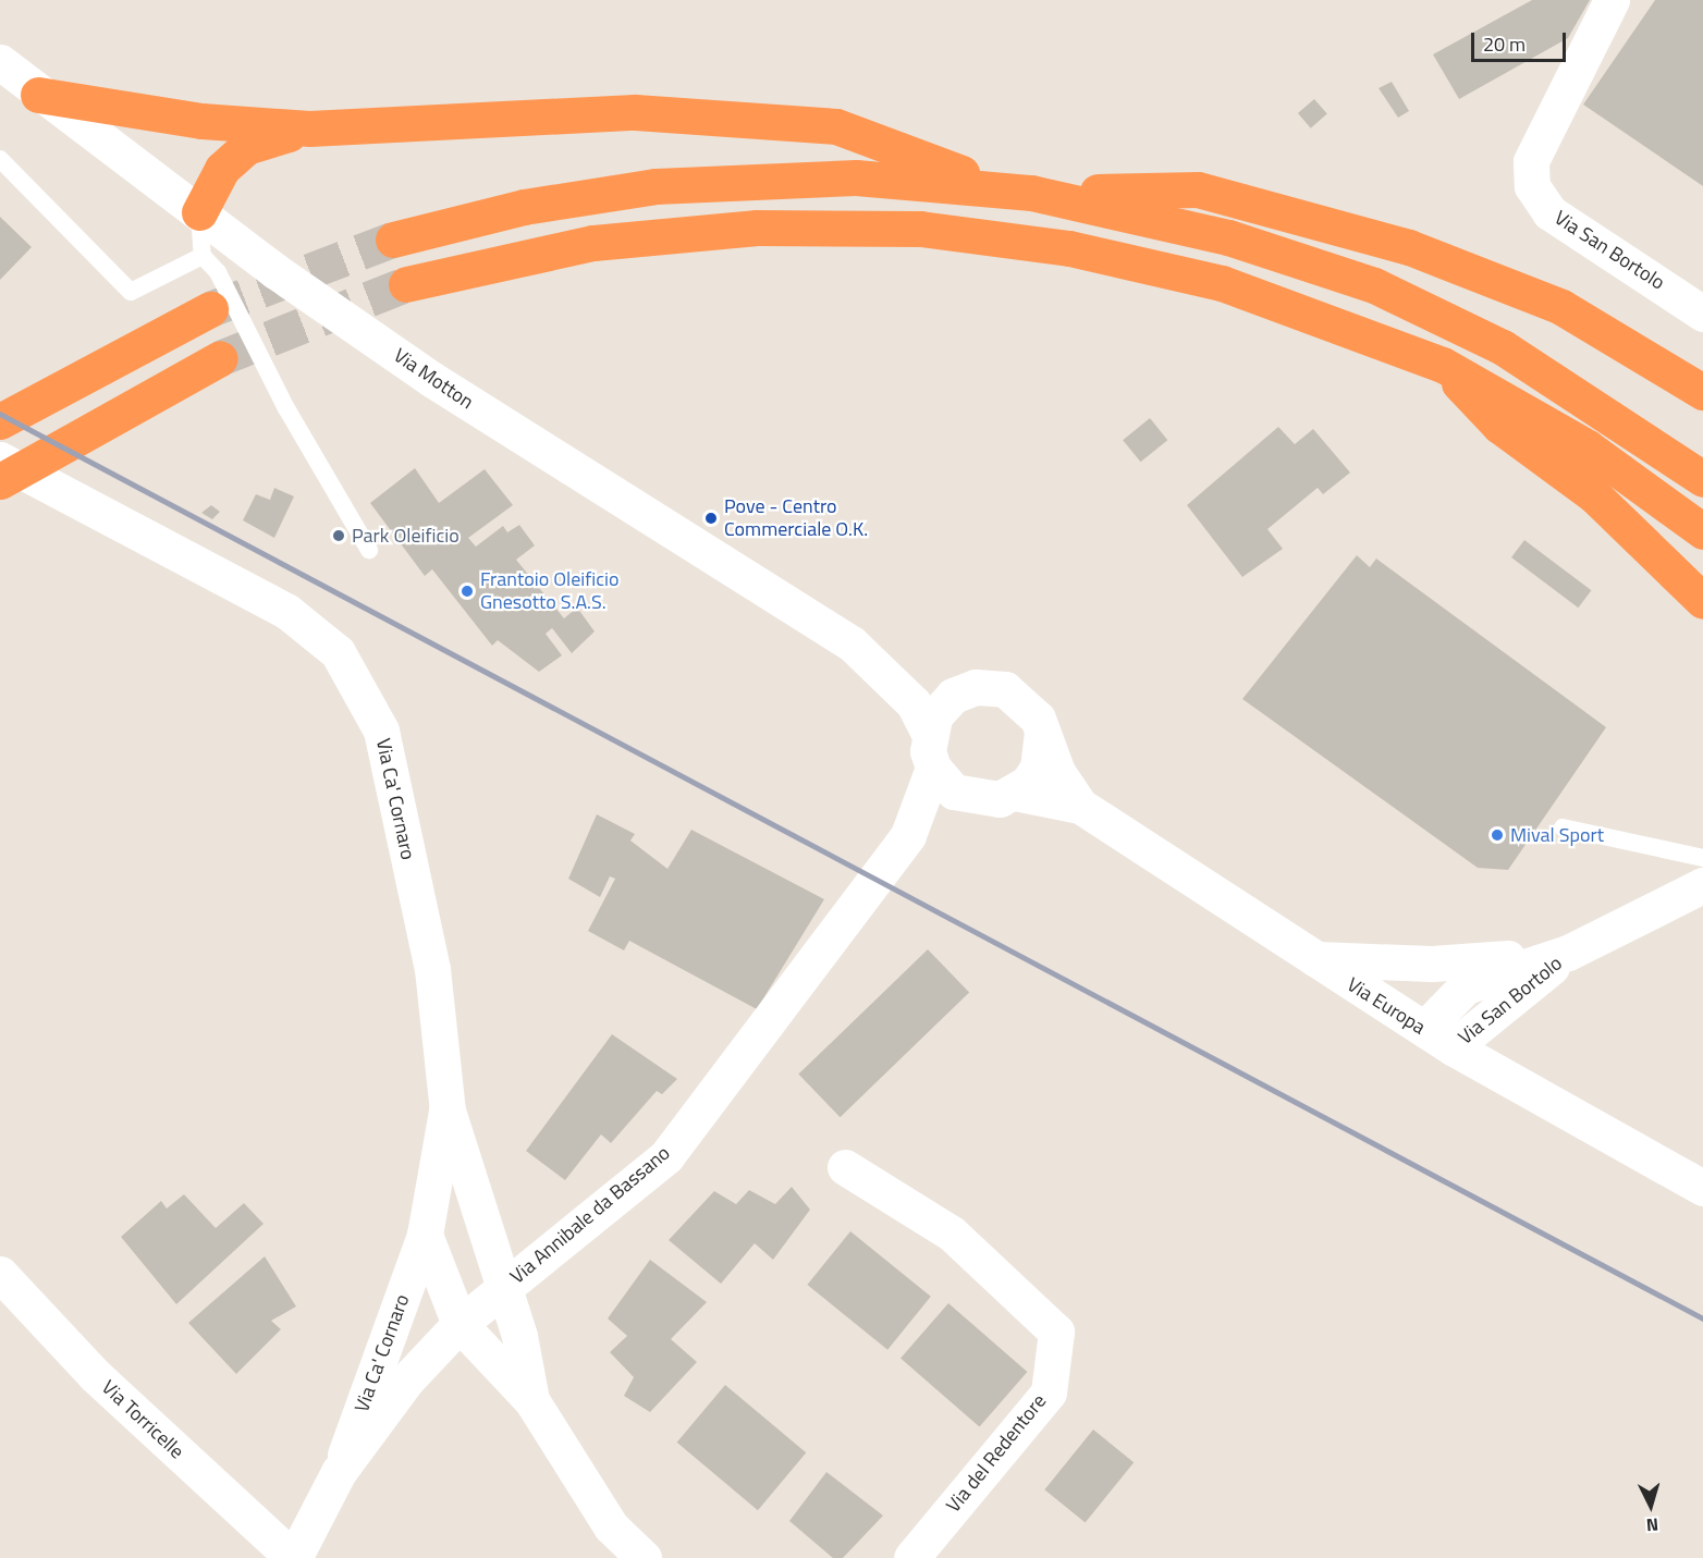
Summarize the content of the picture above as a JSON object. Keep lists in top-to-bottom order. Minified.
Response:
{"streets":{"street":["Via San Bortolo","Via Motton","Via Ca' Cornaro","Via Europa","Via Annibale da Bassano","Via Torricelle","Via del Redentore"]},"crossings":[["Via San Bortolo","Via Europa"],["Via Motton","Via Europa"],["Via Motton","Via Annibale da Bassano"],["Via Ca' Cornaro","Via Annibale da Bassano"],["Via Europa","Via Annibale da Bassano"],["Via Annibale da Bassano","Via Torricelle"]],"places":["Pove - Centro Commerciale O.K.","Park Oleificio","Frantoio Oleificio Gnesotto S.A.S.","Mival Sport"],"scale_bar":"20 m","north":"bottom"}
